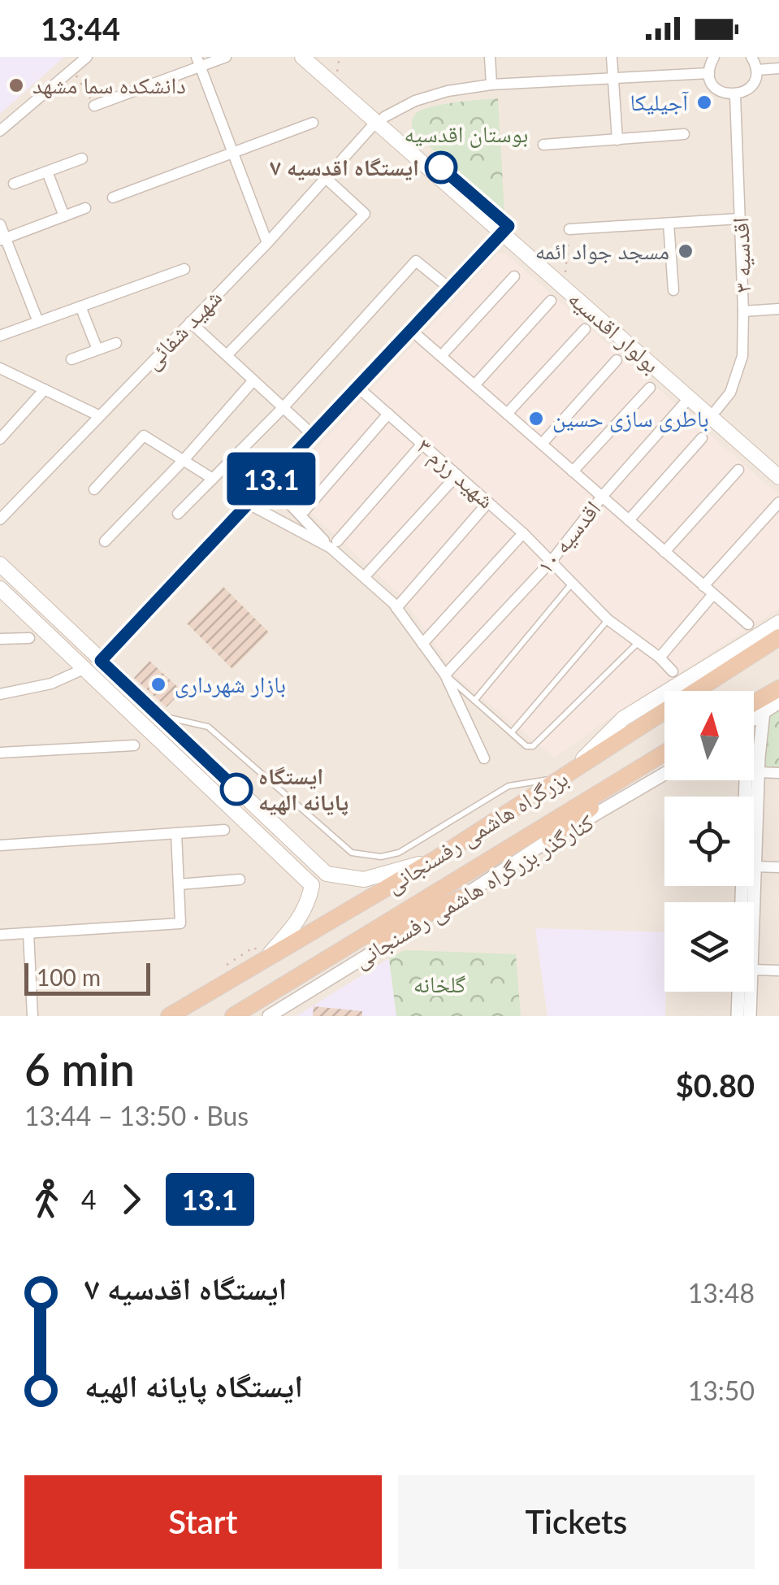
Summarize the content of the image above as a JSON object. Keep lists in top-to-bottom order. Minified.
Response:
{"streets":{"highway":["بزرگراه هاشمی رفسنجانی"],"main road":["بولوار اقدسیه"],"street":["اقدسیه ۳","شهید شفائی","شهید رزم ۳","اقدسیه ۱۰","کنارگذر بزرگراه هاشمی رفسنجانی"]},"crossings":[["اقدسیه ۳","بولوار اقدسیه"],["شهید شفائی","بولوار اقدسیه"],["بولوار اقدسیه","اقدسیه ۱۰"],["شهید رزم ۳","اقدسیه ۱۰"]],"parks":["بوستان اقدسیه","گلخانه"],"places":["دانشکده سما مشهد","آجیلیکا","ایستگاه اقدسیه ۷","مسجد جواد ائمه","باطری سازی حسین","بازار شهرداری","ایستگاه پایانه الهیه"],"lines":["bus line 13.1"],"scale_bar":"100 m","north":"top","page":{"status":"13:44","on_map":"13.1","scale":"100 m","heading":["6 min","13:44 – 13:50 · Bus","$0.80"],"legs":["4","13.1"],"list":[{"name":"ایستگاه اقدسیه ۷","value":"13:48"},{"name":"ایستگاه پایانه الهیه","value":"13:50"}],"buttons":["Start","Tickets"]}}
